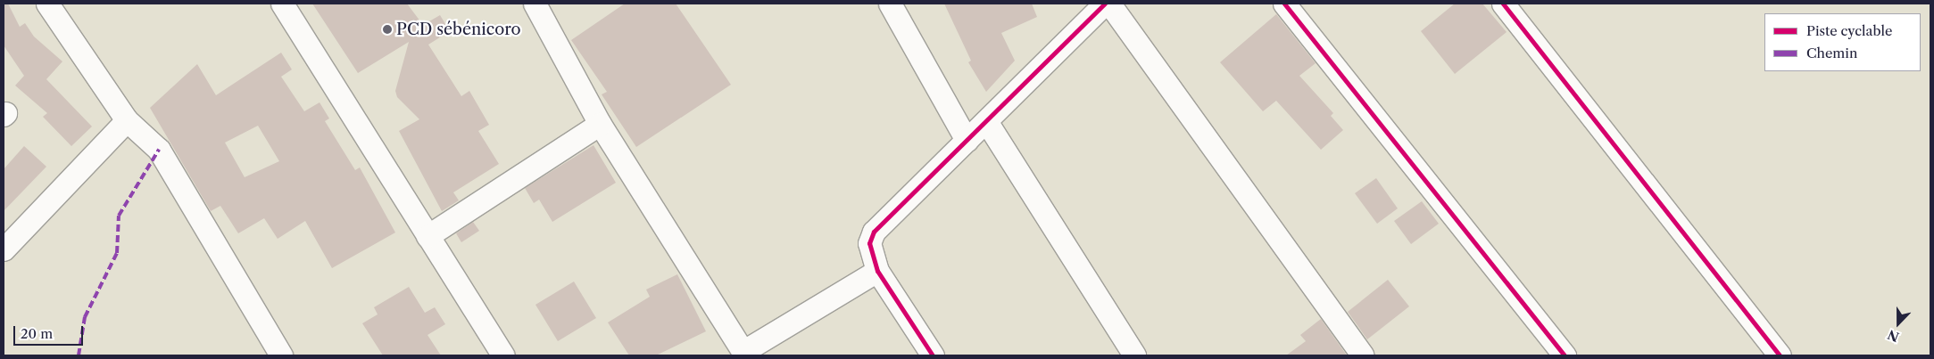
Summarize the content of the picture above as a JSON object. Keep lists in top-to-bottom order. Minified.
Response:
{"places":["PCD sébénicoro"],"legend":["Piste cyclable","Chemin"],"scale_bar":"20 m","north":"bottom"}
